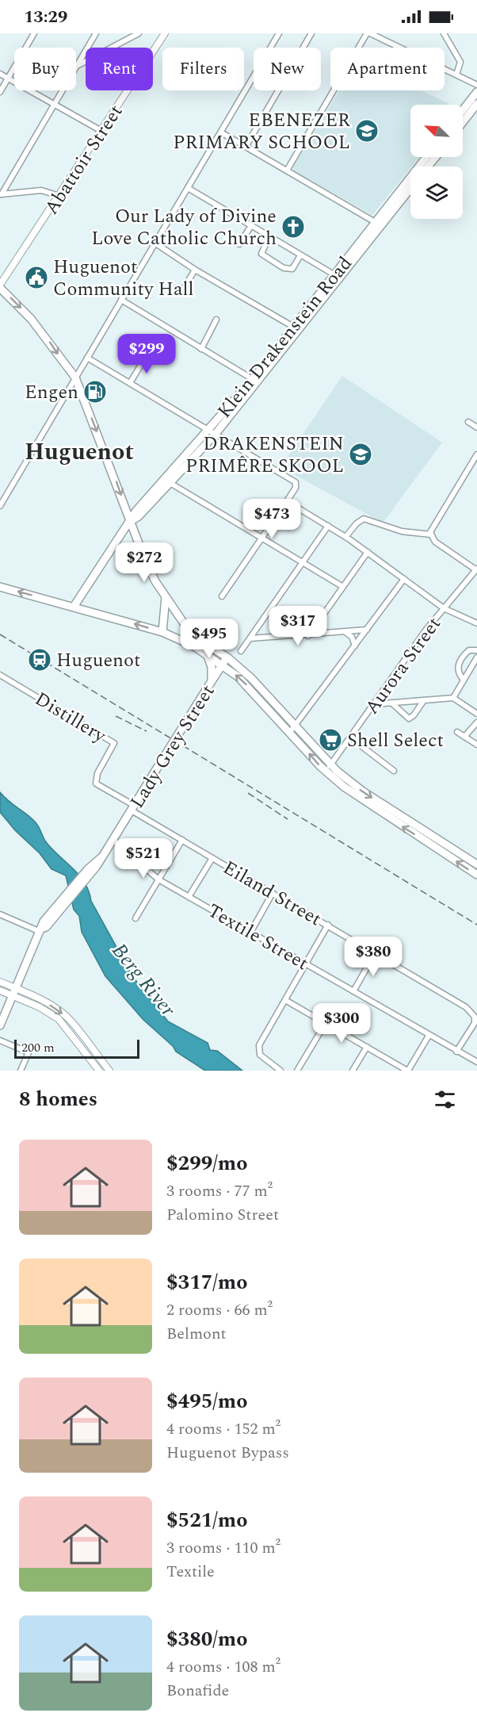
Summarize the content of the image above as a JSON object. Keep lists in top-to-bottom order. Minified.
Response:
{"streets":{"main road":["Klein Drakenstein Road","Lady Grey Street"],"street":["Abattoir Street","Aurora Street","Distillery","Eiland Street","Textile Street"]},"crossings":[["Distillery","Lady Grey Street"],["Distillery","Eiland Street"],["Lady Grey Street","Eiland Street"],["Lady Grey Street","Textile Street"],["Eiland Street","Textile Street"]],"districts":["Huguenot"],"water":["Berg River"],"places":{"school or university":["EBENEZER PRIMARY SCHOOL","DRAKENSTEIN PRIMÊRE SKOOL"],"church":["Our Lady of Divine Love Catholic Church"],"public building":["Huguenot Community Hall"],"fuel station":["Engen"],"station":["Huguenot"],"supermarket":["Shell Select"]},"scale_bar":"200 m","north":"top left","page":{"status":"13:29","chip":["Buy","Rent","Filters","New","Apartment"],"price":["$299","$473","$272","$317","$495","$521","$380","$300"],"scale":"200 m","heading":"8 homes","list":[{"name":"$299/mo","note":"3 rooms · 77 m² · Palomino Street"},{"name":"$317/mo","note":"2 rooms · 66 m² · Belmont"},{"name":"$495/mo","note":"4 rooms · 152 m² · Huguenot Bypass"},{"name":"$521/mo","note":"3 rooms · 110 m² · Textile"},{"name":"$380/mo","note":"4 rooms · 108 m² · Bonafide"}]}}
